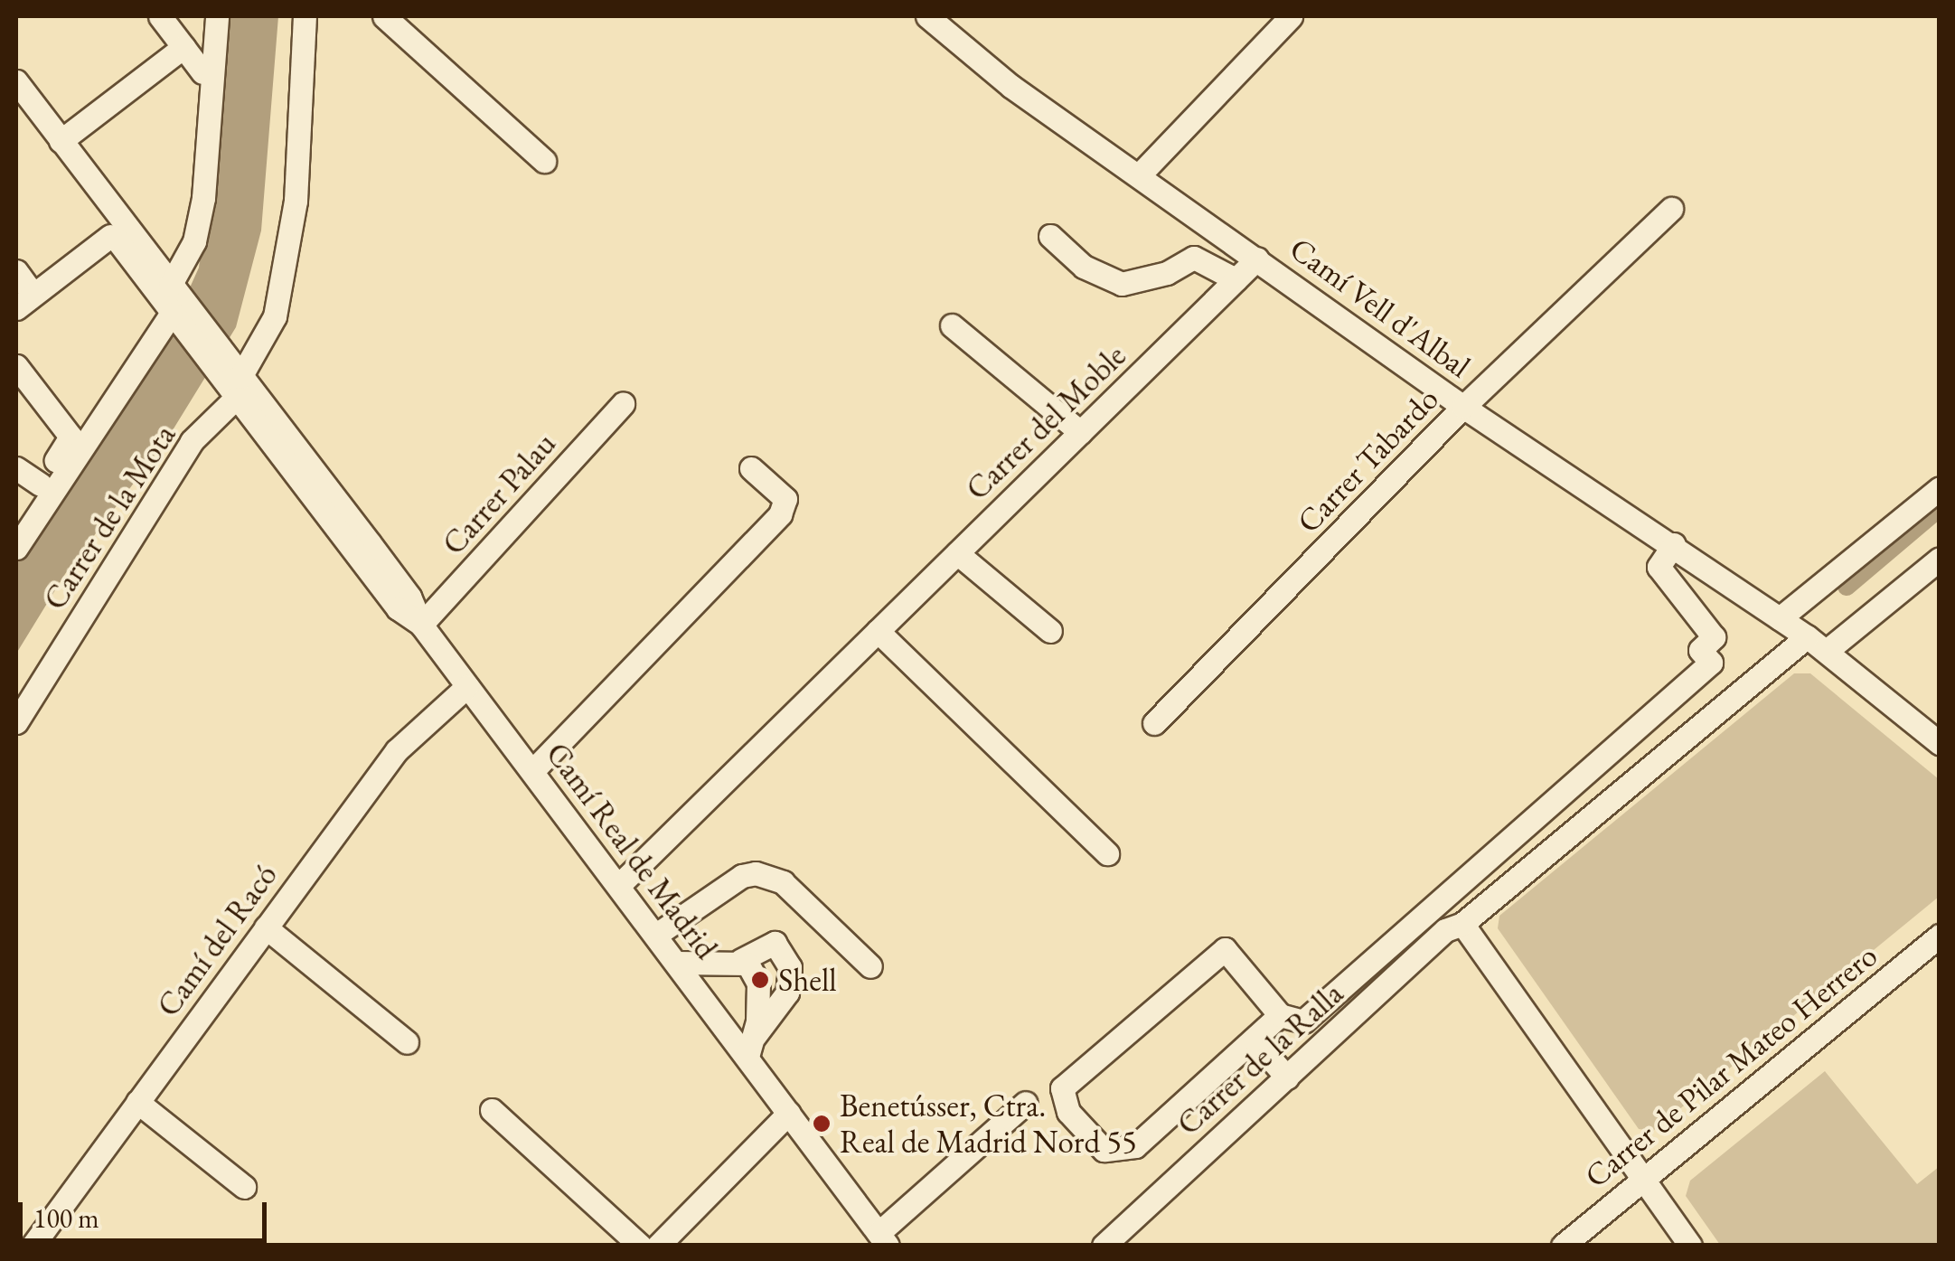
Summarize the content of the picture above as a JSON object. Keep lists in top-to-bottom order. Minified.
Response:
{"streets":{"street":["Camí Vell d'Albal","Carrer del Moble","Carrer Tabardo","Carrer Palau","Carrer de la Mota","Camí Real de Madrid","Camí del Racó","Carrer de la Ralla","Carrer de Pilar Mateo Herrero"]},"crossings":[["Camí Vell d'Albal","Carrer del Moble"],["Camí Vell d'Albal","Carrer Tabardo"],["Camí Vell d'Albal","Carrer de la Ralla"],["Carrer del Moble","Camí Real de Madrid"],["Carrer Palau","Camí Real de Madrid"],["Carrer de la Mota","Camí Real de Madrid"],["Camí Real de Madrid","Camí del Racó"]],"places":["Shell","Benetússer, Ctra. Real de Madrid Nord 55"],"scale_bar":"100 m"}
